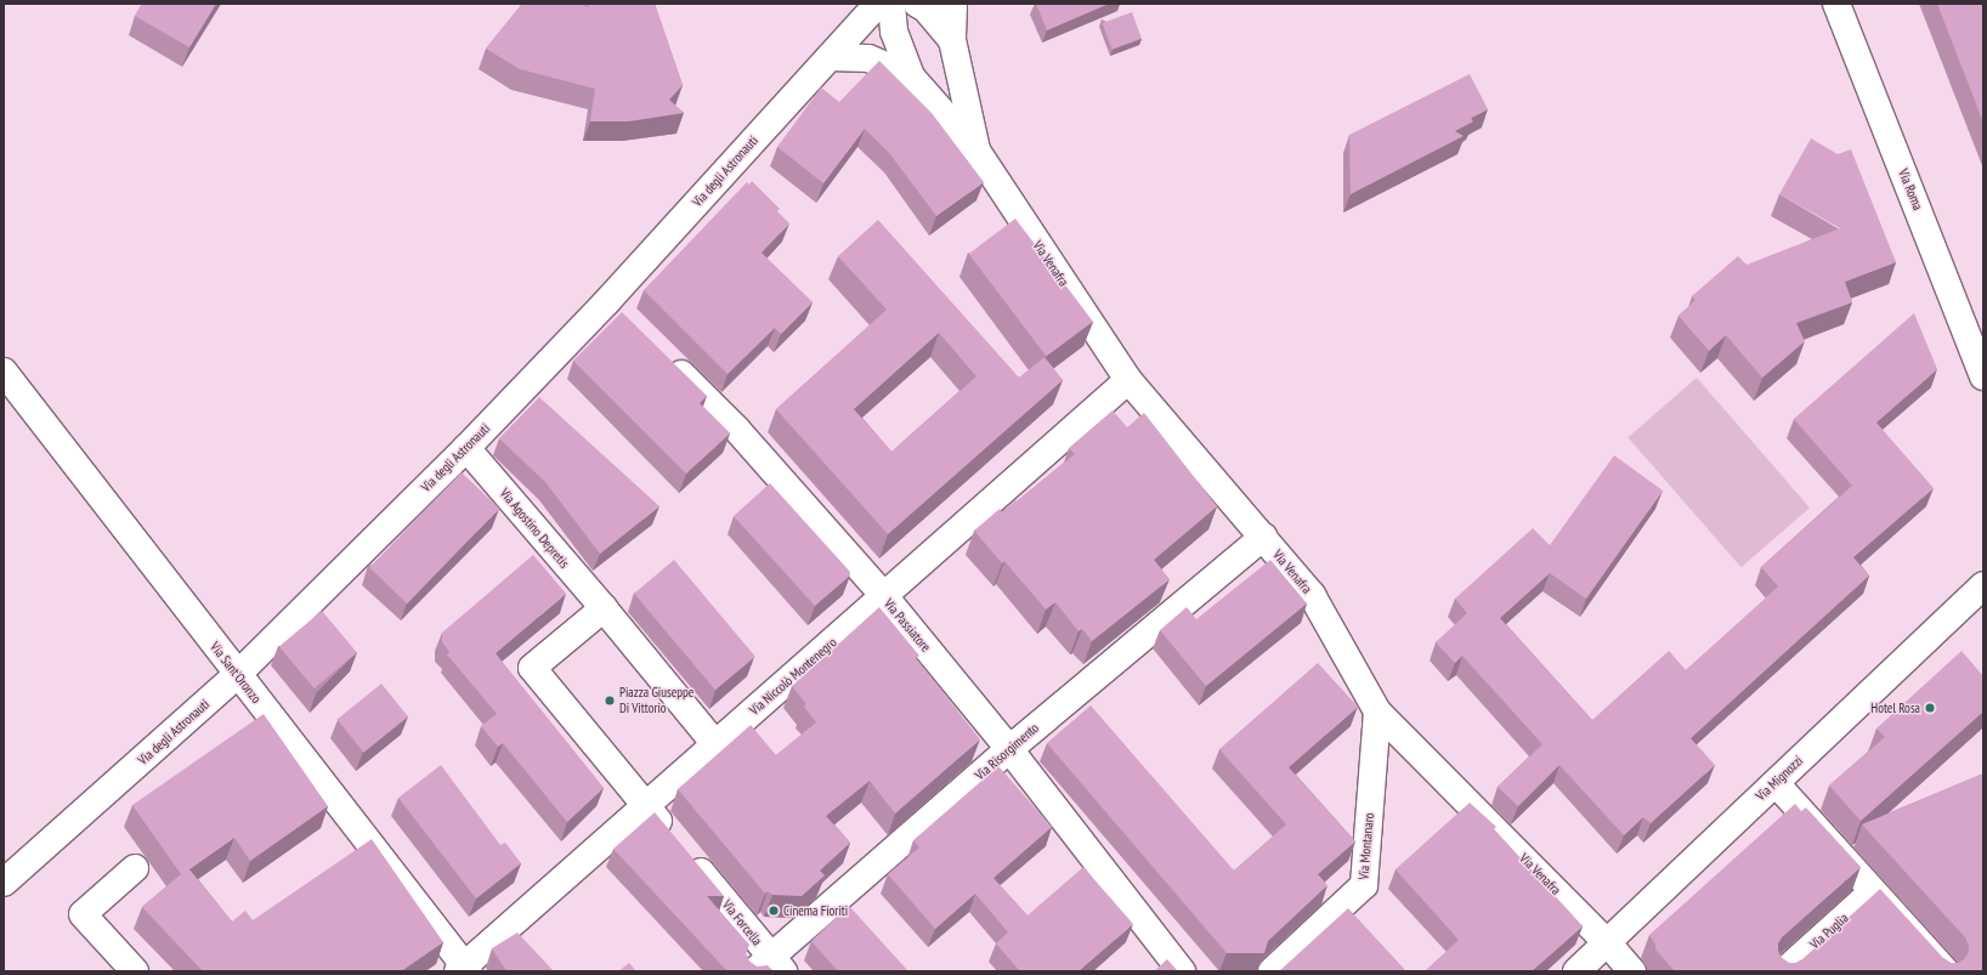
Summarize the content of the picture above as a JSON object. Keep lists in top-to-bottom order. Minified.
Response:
{"streets":{"street":["Via degli Astronauti","Via Roma","Via Venafra","Via Agostino Depretis","Via Passiatore","Via Sant'Oronzo","Via Niccolò Montenegro","Via Risorgimento","Via Mignozzi","Via Montanaro","Via Forcella","Via Puglia"]},"crossings":[["Via degli Astronauti","Via Venafra"],["Via degli Astronauti","Via Agostino Depretis"],["Via degli Astronauti","Via Sant'Oronzo"],["Via Venafra","Via Niccolò Montenegro"],["Via Venafra","Via Risorgimento"],["Via Venafra","Via Mignozzi"],["Via Venafra","Via Montanaro"],["Via Passiatore","Via Niccolò Montenegro"],["Via Passiatore","Via Risorgimento"],["Via Sant'Oronzo","Via Niccolò Montenegro"],["Via Niccolò Montenegro","Via Forcella"],["Via Risorgimento","Via Forcella"]],"places":["Piazza Giuseppe Di Vittorio","Hotel Rosa","Cinema Fioriti"]}
